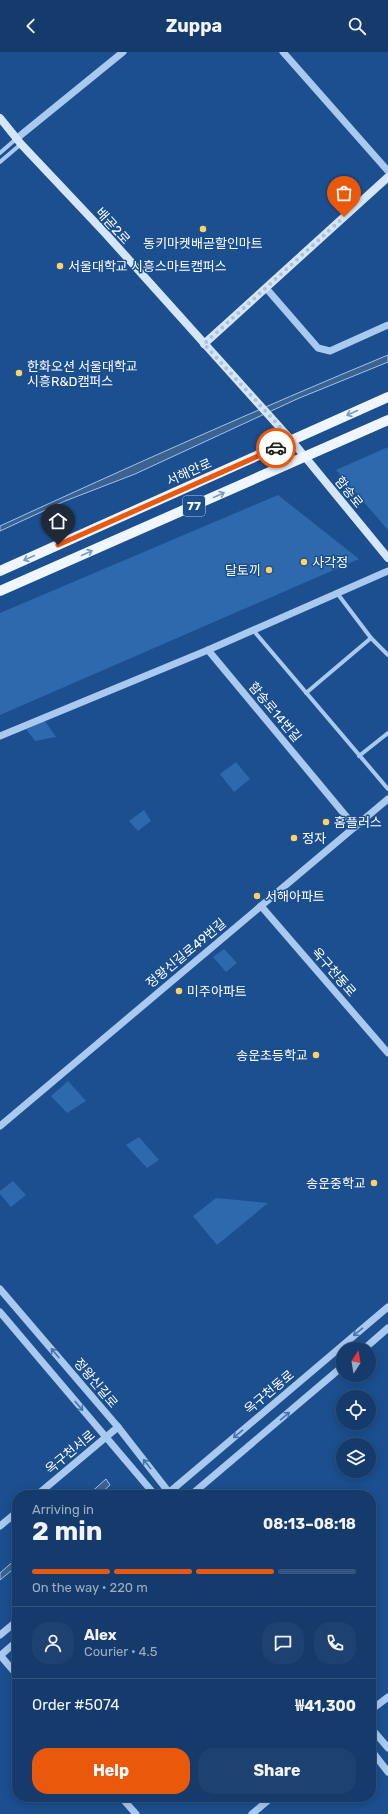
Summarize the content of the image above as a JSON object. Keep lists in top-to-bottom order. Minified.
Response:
{"streets":{"main road":["배곧2로","서해안로","함송로","77"],"street":["함송로14번길","정왕신길로49번길","옥구천동로","정왕신길로","옥구천서로"]},"crossings":[["배곧2로","서해안로"],["배곧2로","함송로"],["서해안로","함송로"],["함송로","77"],["함송로14번길","정왕신길로49번길"],["정왕신길로49번길","옥구천동로"],["정왕신길로","옥구천서로"]],"places":["동키마켓배곧할인마트","서울대학교 시흥스마트캠퍼스","한화오션 서울대학교 시흥R&D캠퍼스","사각정","달토끼","홈플러스","정자","서해아파트","미주아파트","송운초등학교","송운중학교"],"north":"top","page":{"header":"Zuppa","heading":["2 min","Arriving in","08:13–08:18"],"panel":["Alex","Courier · 4.5","Order #5074","₩41,300"],"bar":"On the way · 220 m","buttons":["Help","Share"]}}
